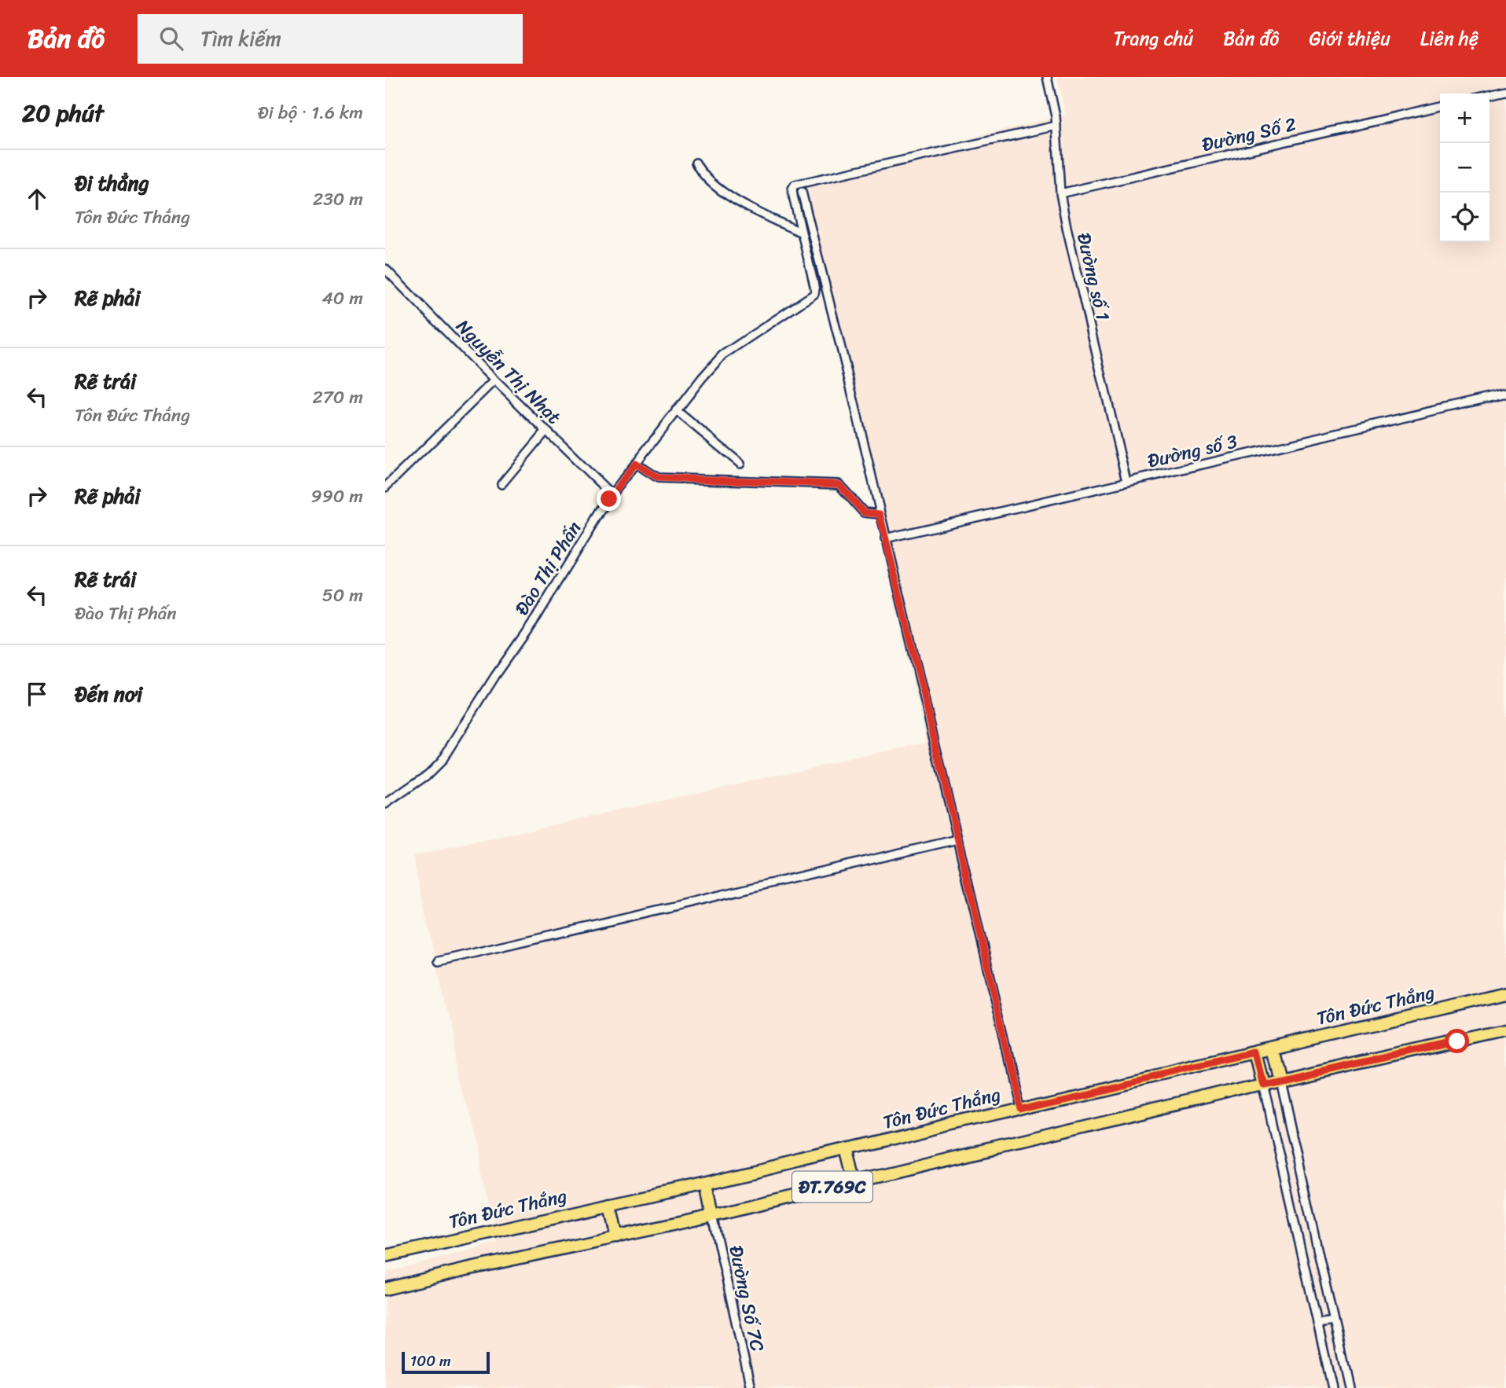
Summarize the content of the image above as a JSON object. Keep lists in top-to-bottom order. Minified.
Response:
{"streets":{"main road":["Tôn Đức Thắng","ĐT.769C"],"street":["Đường Số 2","Đường số 1","Nguyễn Thị Nhạt","Đường số 3","Đào Thị Phấn","Đường Số 7C"]},"crossings":[["Đường Số 2","Đường số 1"],["Đường số 1","Đường số 3"],["Nguyễn Thị Nhạt","Đào Thị Phấn"],["ĐT.769C","Đường Số 7C"]],"scale_bar":"100 m","page":{"header":"Bản đồ","search":"Tìm kiếm","nav":["Trang chủ","Bản đồ","Giới thiệu","Liên hệ"],"heading":["20 phút","Đi bộ · 1.6 km"],"map_buttons":["+","−"],"list":[["Đi thẳng","Tôn Đức Thắng","230 m"],["Rẽ phải","40 m"],["Rẽ trái","Tôn Đức Thắng","270 m"],["Rẽ phải","990 m"],["Rẽ trái","Đào Thị Phấn","50 m"],"Đến nơi"],"scale":"100 m"}}
